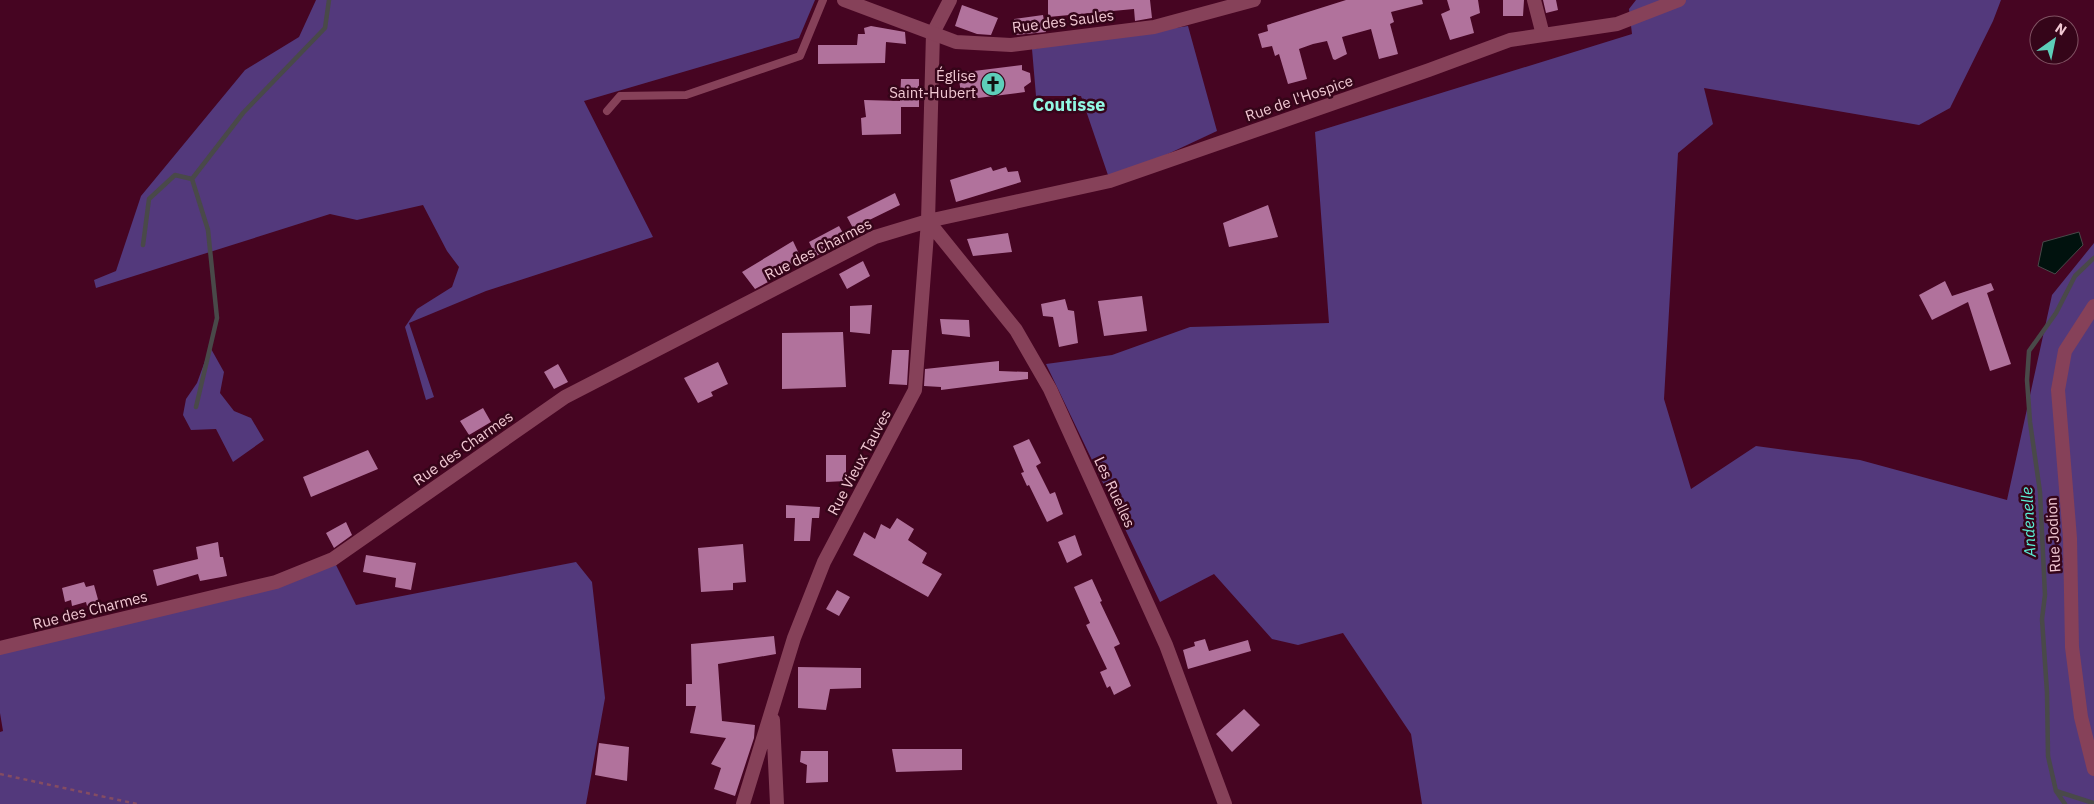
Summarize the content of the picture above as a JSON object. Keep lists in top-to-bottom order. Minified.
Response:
{"streets":{"street":["Rue des Saules","Rue de l'Hospice","Rue des Charmes","Rue Vieux Tauves","Les Ruelles","Rue Jodion"]},"crossings":[["Rue des Saules","Rue Vieux Tauves"],["Rue de l'Hospice","Rue des Charmes"],["Rue de l'Hospice","Rue Vieux Tauves"],["Rue de l'Hospice","Les Ruelles"],["Rue des Charmes","Rue Vieux Tauves"],["Rue des Charmes","Les Ruelles"],["Rue Vieux Tauves","Les Ruelles"]],"districts":["Coutisse"],"water":["Andenelle"],"places":{"church":["Église Saint-Hubert"]},"north":"top right"}
